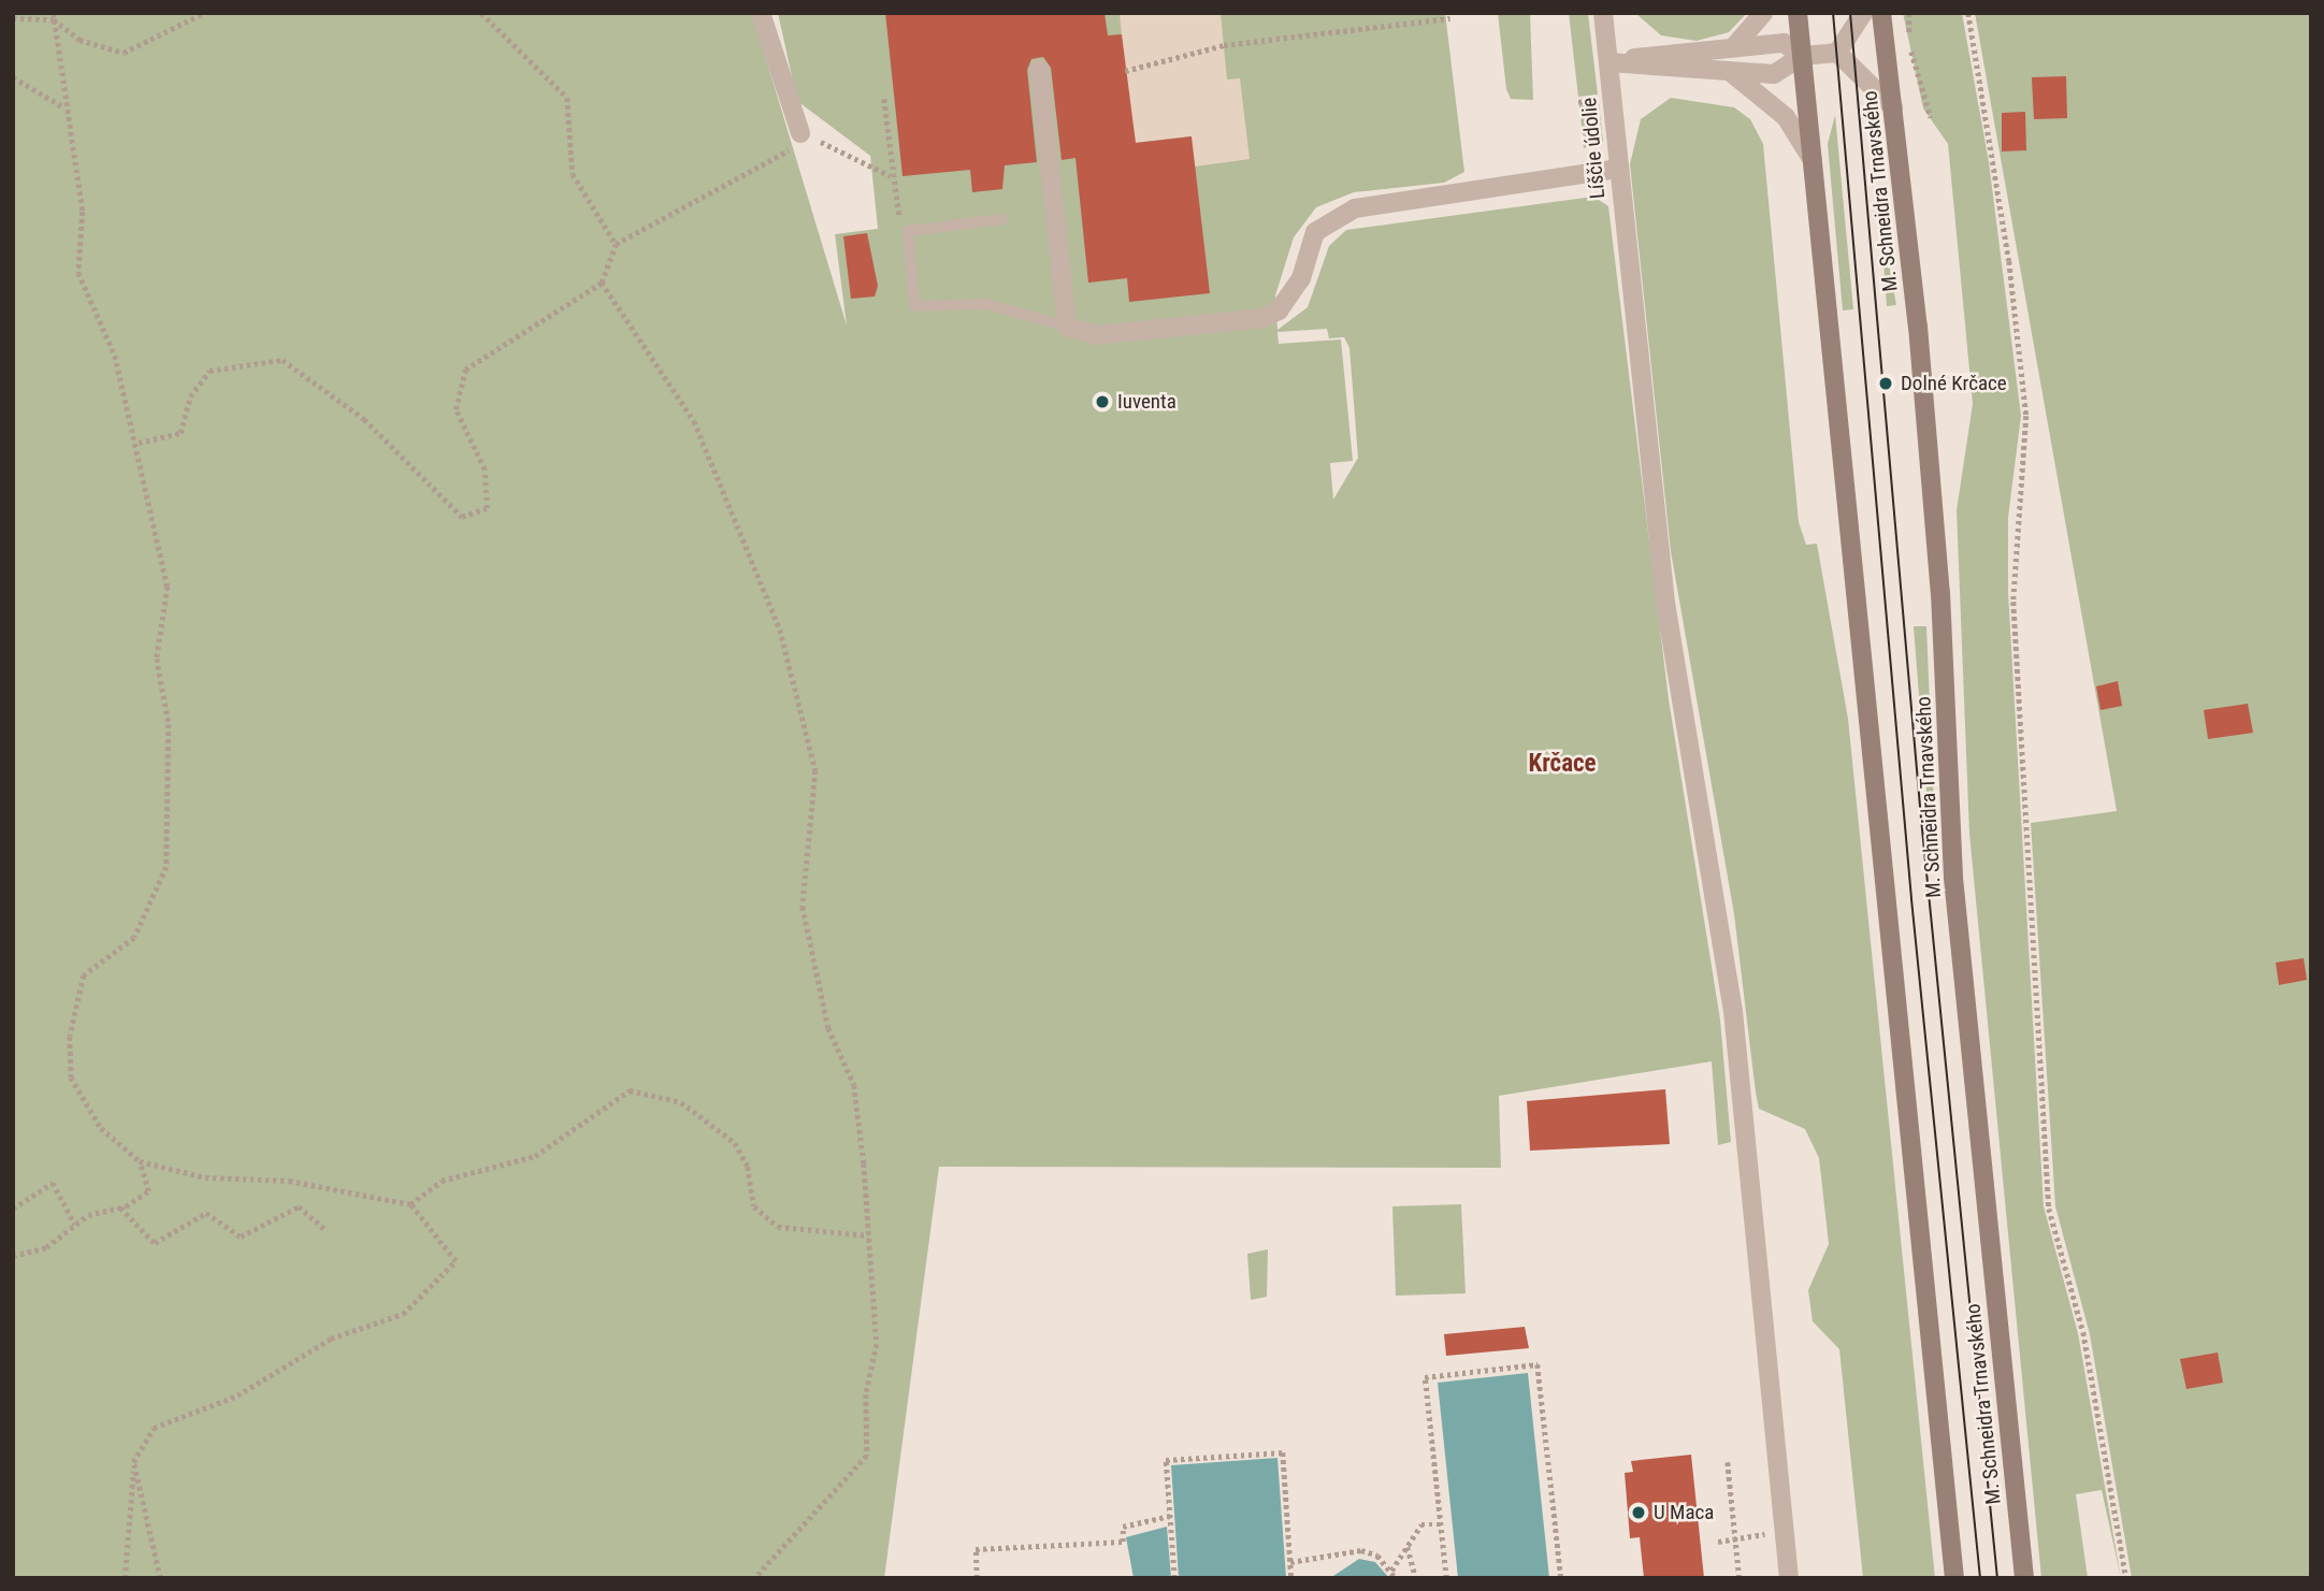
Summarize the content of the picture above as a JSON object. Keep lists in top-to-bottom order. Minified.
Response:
{"streets":{"main road":["M. Schneidra Trnavského"],"street":["Líščie údolie"]},"districts":["Krčace"],"places":["Dolné Krčace","Iuventa","U Maca"]}
